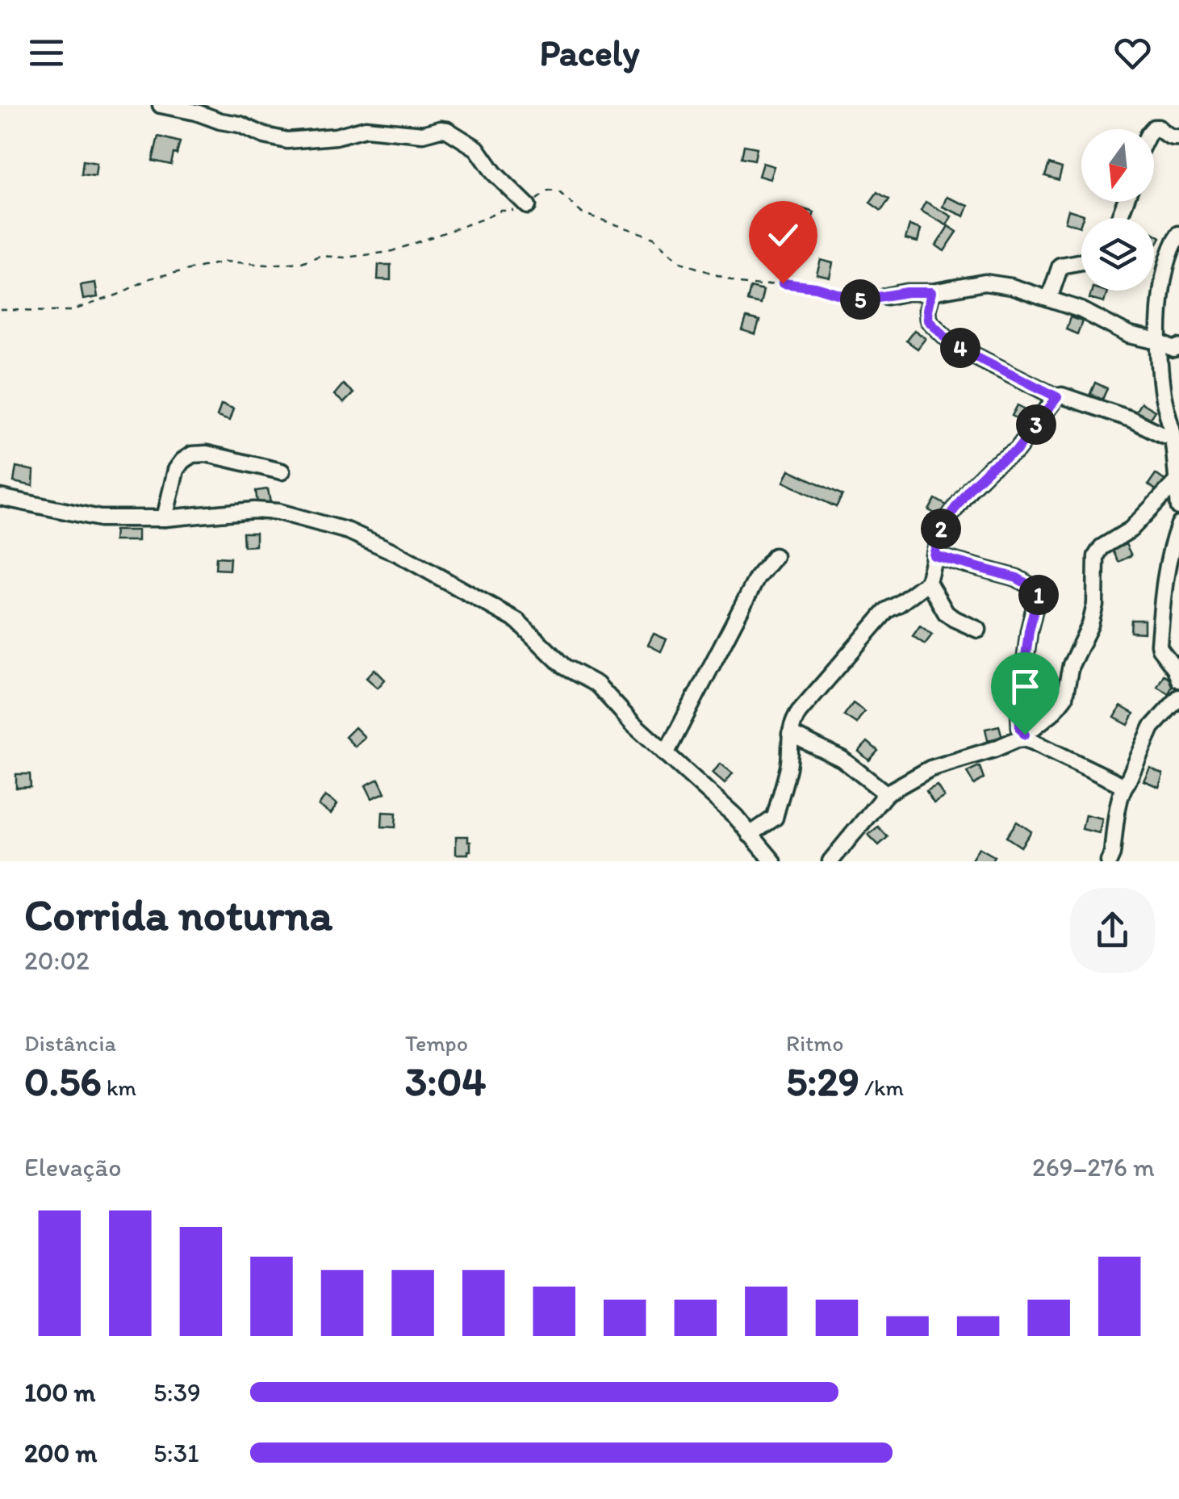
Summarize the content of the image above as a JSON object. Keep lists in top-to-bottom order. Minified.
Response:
{"north":"bottom","page":{"header":"Pacely","pins":["5","4","3","2","1"],"heading":["Corrida noturna","20:02"],"stats":[["Distância","0.56 km"],["Tempo","3:04"],["Ritmo","5:29 /km"]],"chart":["Elevação","269–276 m"],"list":[{"name":"100 m","note":"5:39"},{"name":"200 m","note":"5:31"}]}}
